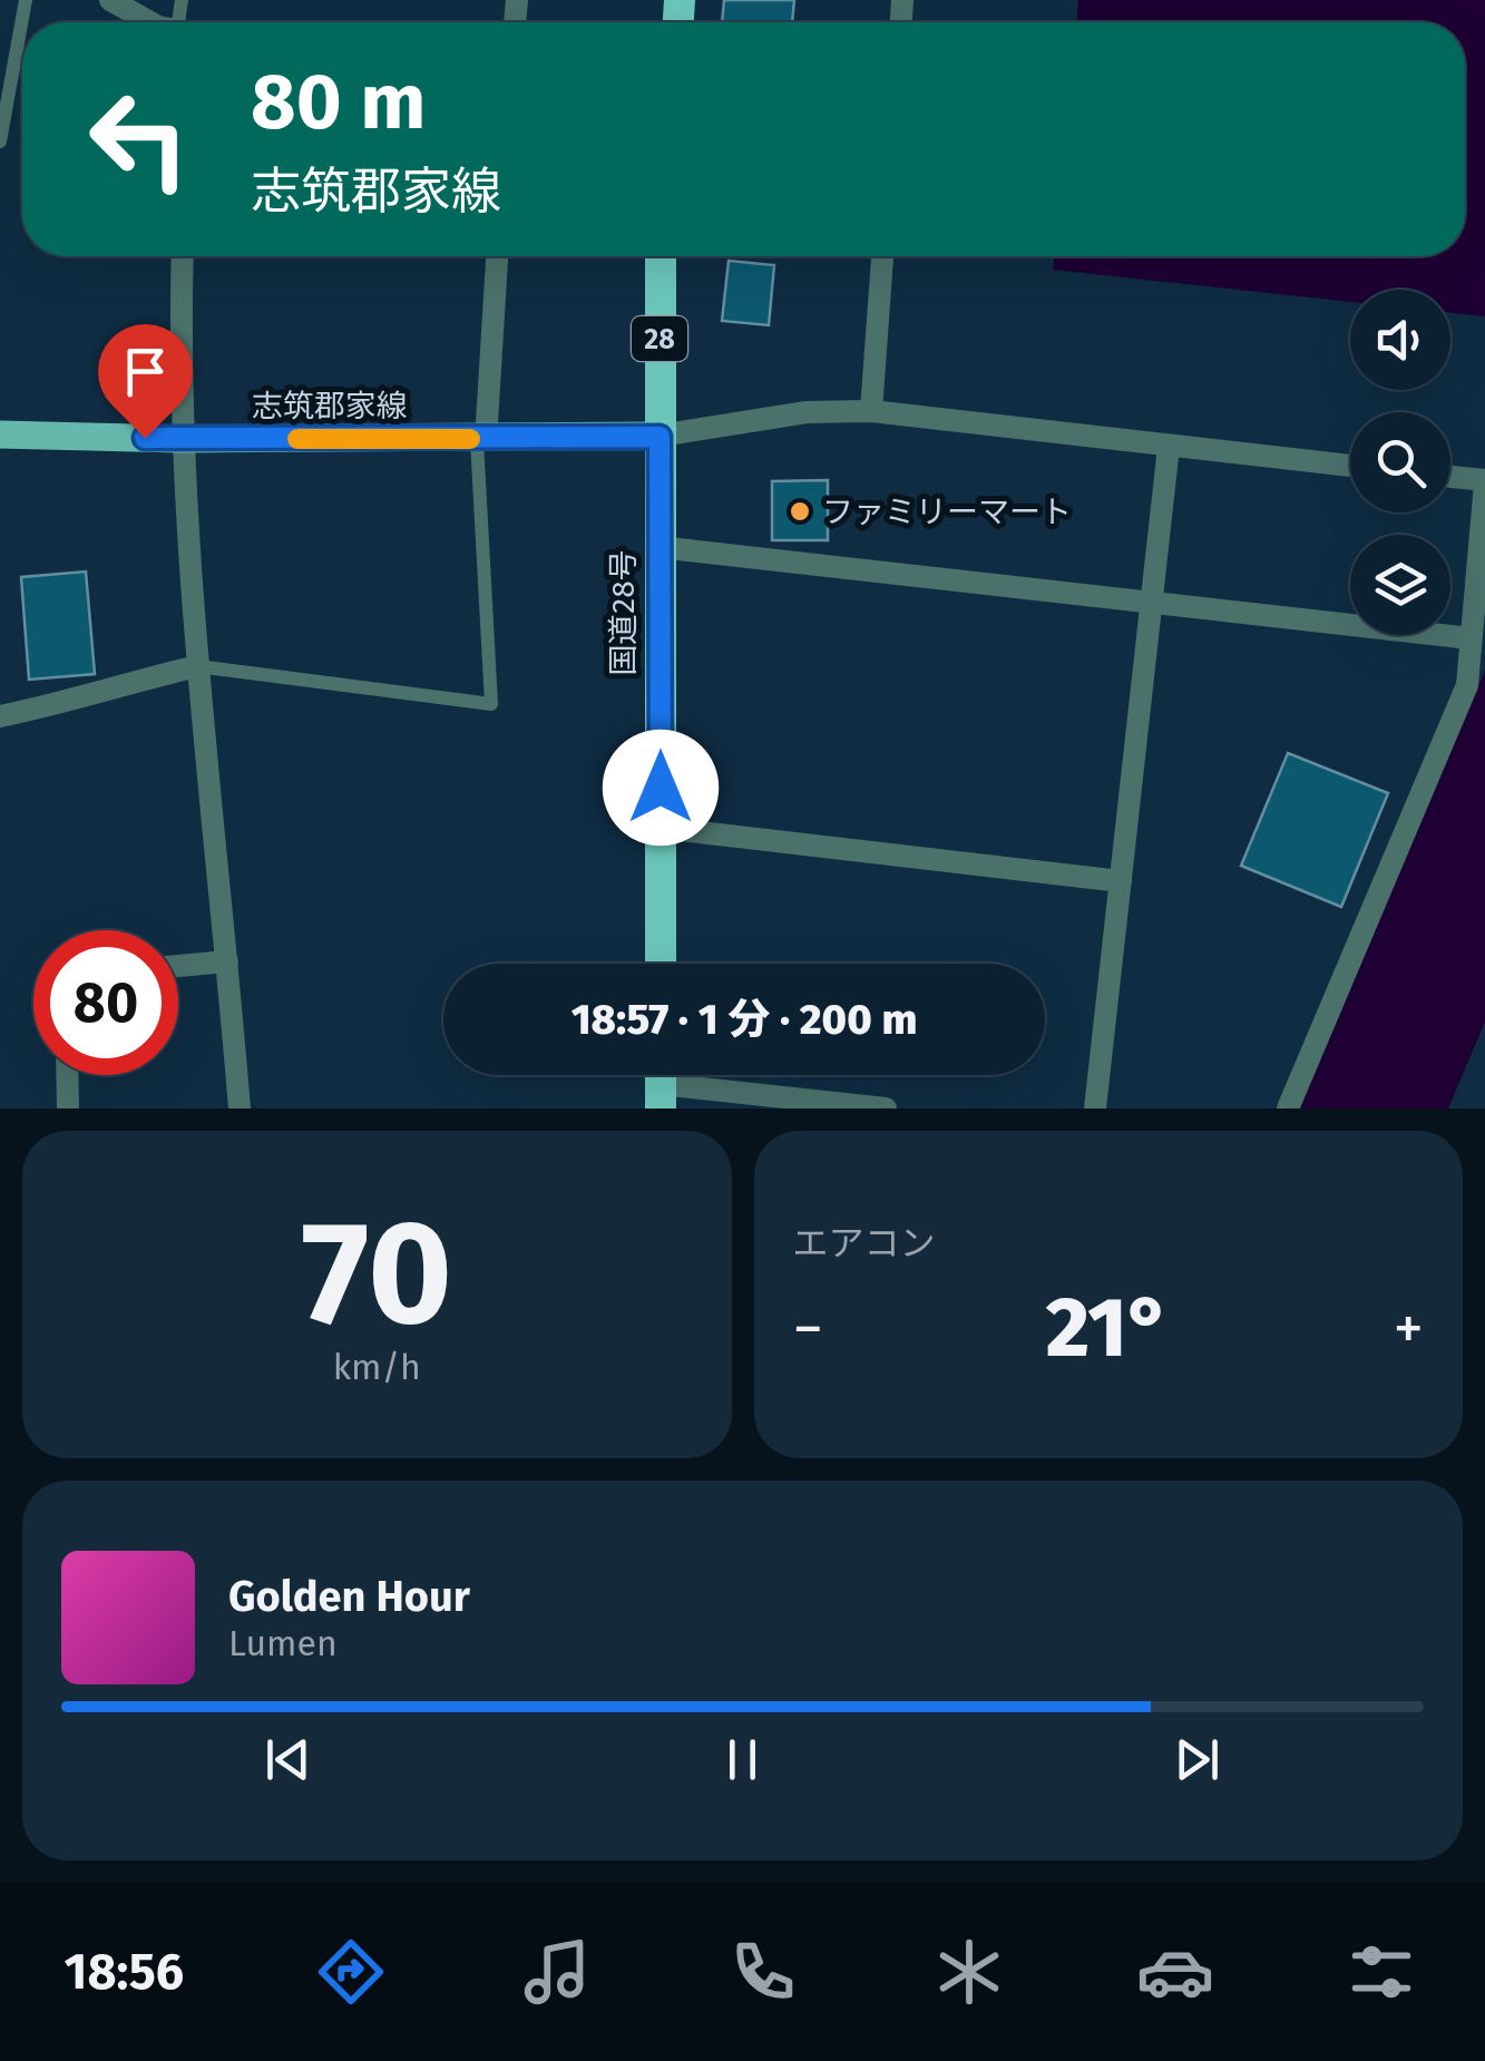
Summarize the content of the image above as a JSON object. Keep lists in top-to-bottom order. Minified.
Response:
{"streets":{"highway":["28","国道28号"],"main road":["志筑郡家線"]},"crossings":[["志筑郡家線","国道28号"]],"places":["ファミリーマート"],"page":{"turn":["80 m","志筑郡家線"],"limit":"80","trip":"18:57 · 1 分 · 200 m","tile":[["70","km/h"],"エアコン"],"heat":["−","21°","+"],"song":["Golden Hour","Lumen"],"tabs":"18:56"}}
